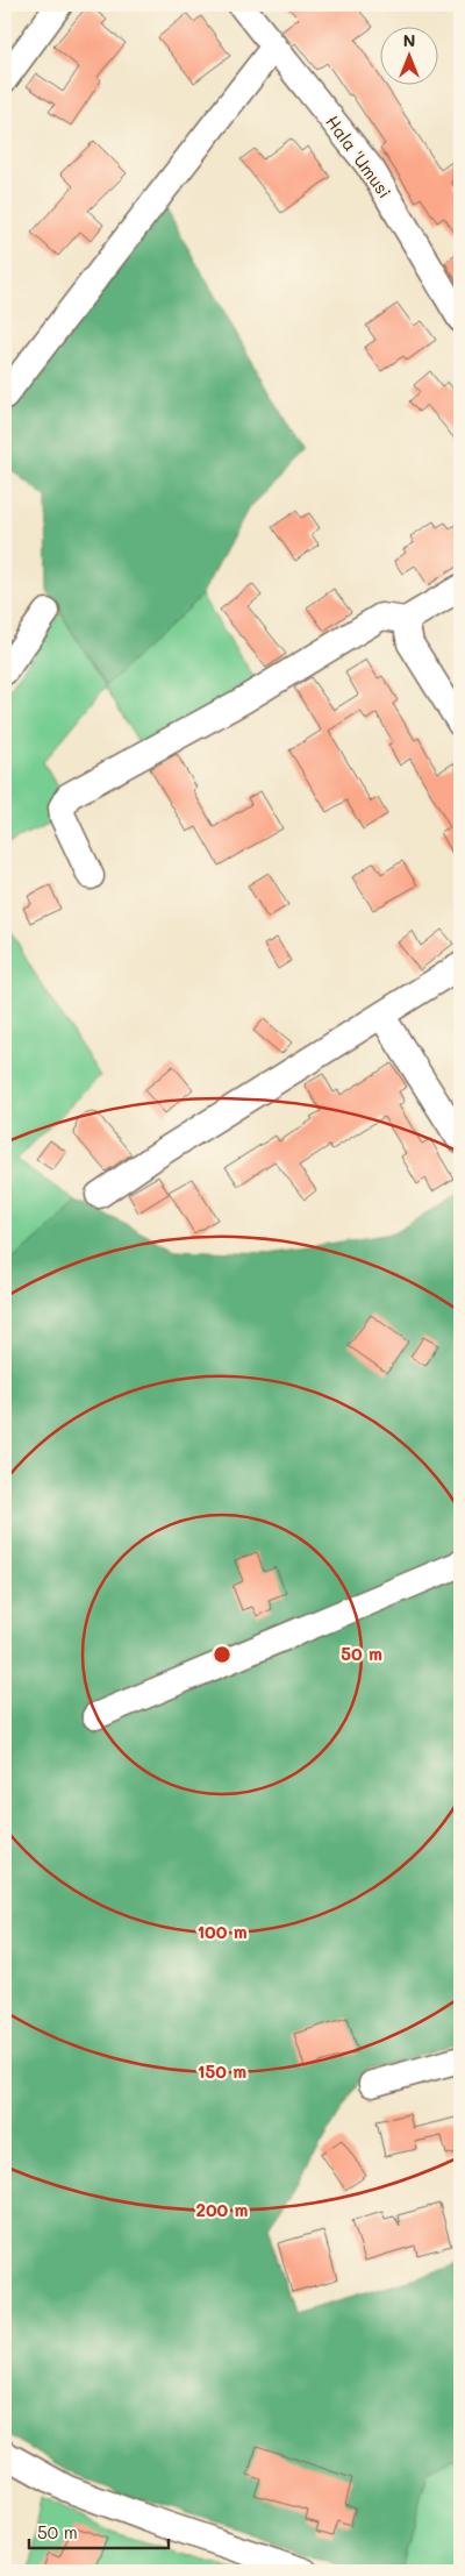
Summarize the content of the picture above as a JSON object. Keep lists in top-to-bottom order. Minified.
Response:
{"streets":{"street":["Hala 'Umusi"]},"scale_bar":"50 m","north":"top","rings":["50 m","100 m","150 m","200 m"]}
